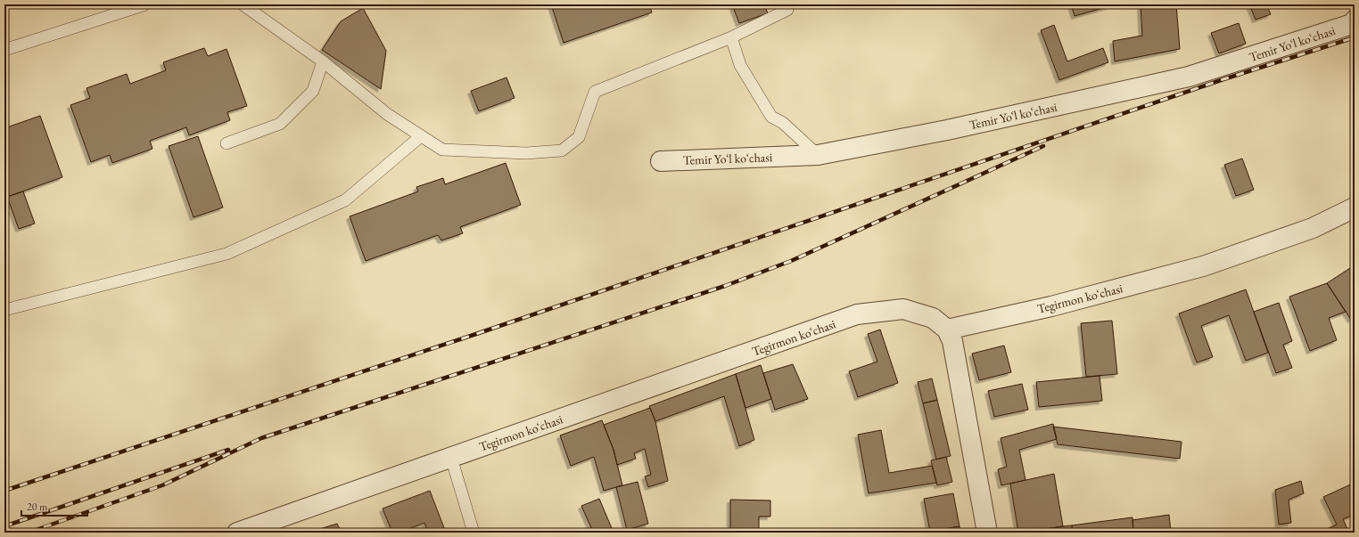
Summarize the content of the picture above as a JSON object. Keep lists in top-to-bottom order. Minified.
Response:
{"streets":{"street":["Temir Yoʻl koʻchasi","Tegirmon koʻchasi"]},"scale_bar":"20 m"}
